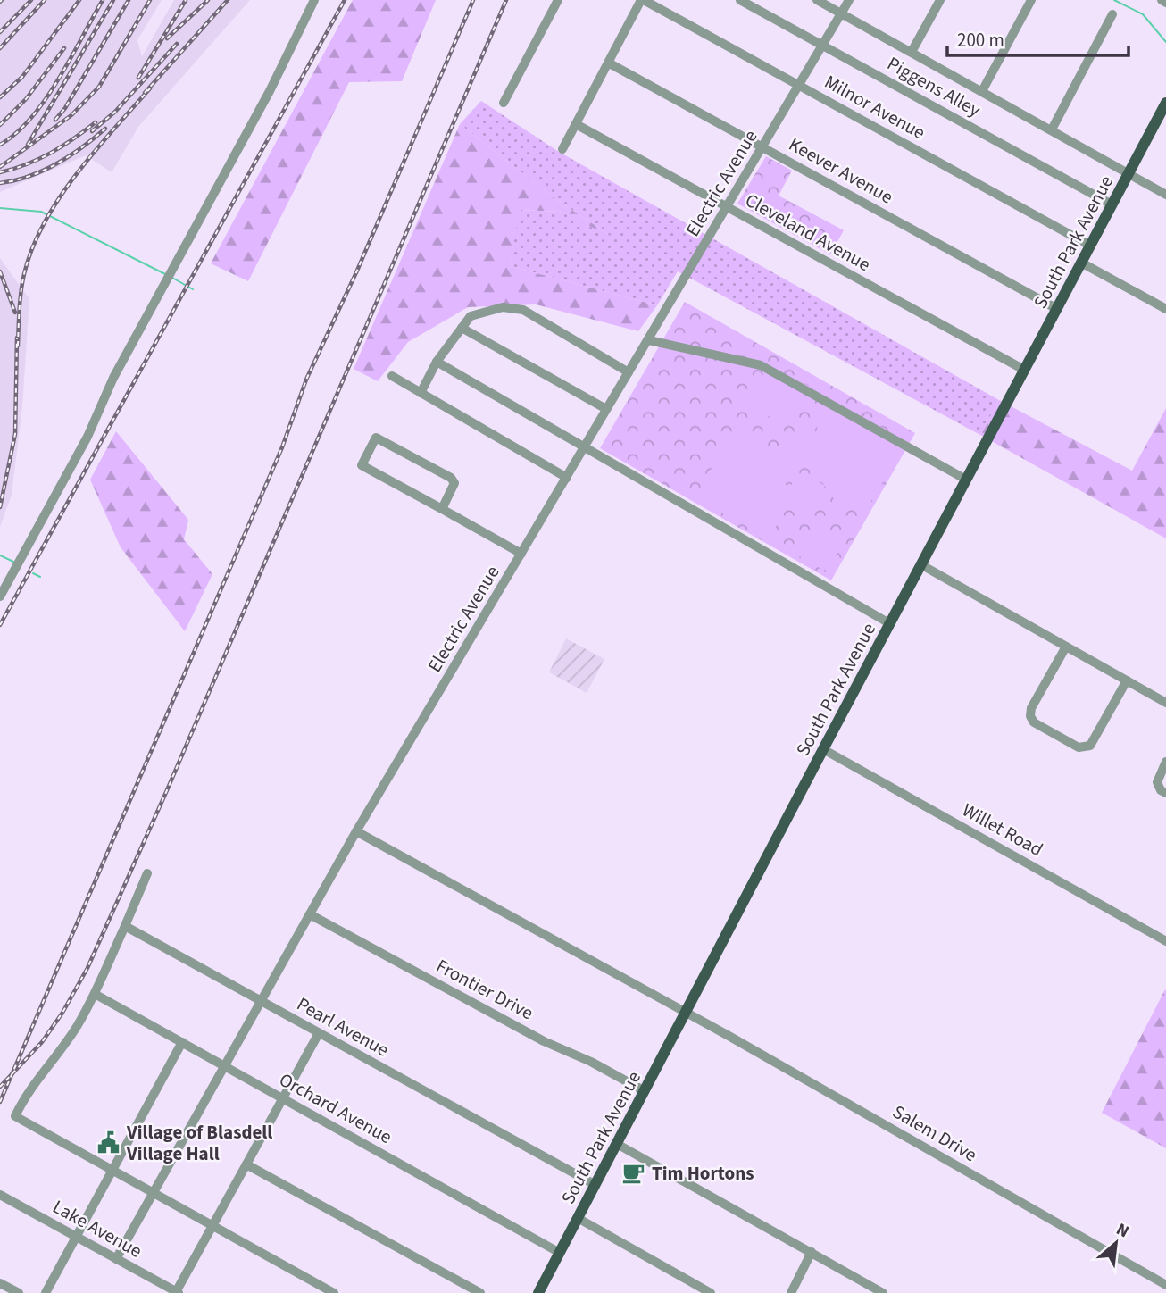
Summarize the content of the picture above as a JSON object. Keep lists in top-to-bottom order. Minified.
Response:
{"streets":{"main road":["South Park Avenue"],"street":["Piggens Alley","Milnor Avenue","Keever Avenue","Electric Avenue","Cleveland Avenue","Willet Road","Frontier Drive","Pearl Avenue","Orchard Avenue","Salem Drive","Lake Avenue"]},"crossings":[["Piggens Alley","Electric Avenue"],["Piggens Alley","South Park Avenue"],["Milnor Avenue","Electric Avenue"],["Milnor Avenue","South Park Avenue"],["Keever Avenue","Electric Avenue"],["Keever Avenue","South Park Avenue"],["Electric Avenue","Cleveland Avenue"],["Electric Avenue","Frontier Drive"],["Electric Avenue","Pearl Avenue"],["Electric Avenue","Orchard Avenue"],["Electric Avenue","Salem Drive"],["Electric Avenue","Lake Avenue"],["Cleveland Avenue","South Park Avenue"],["South Park Avenue","Willet Road"],["South Park Avenue","Frontier Drive"],["South Park Avenue","Pearl Avenue"],["South Park Avenue","Orchard Avenue"],["South Park Avenue","Salem Drive"]],"places":{"public building":["Village of Blasdell Village Hall"],"cafe":["Tim Hortons"]},"scale_bar":"200 m","north":"top right"}
